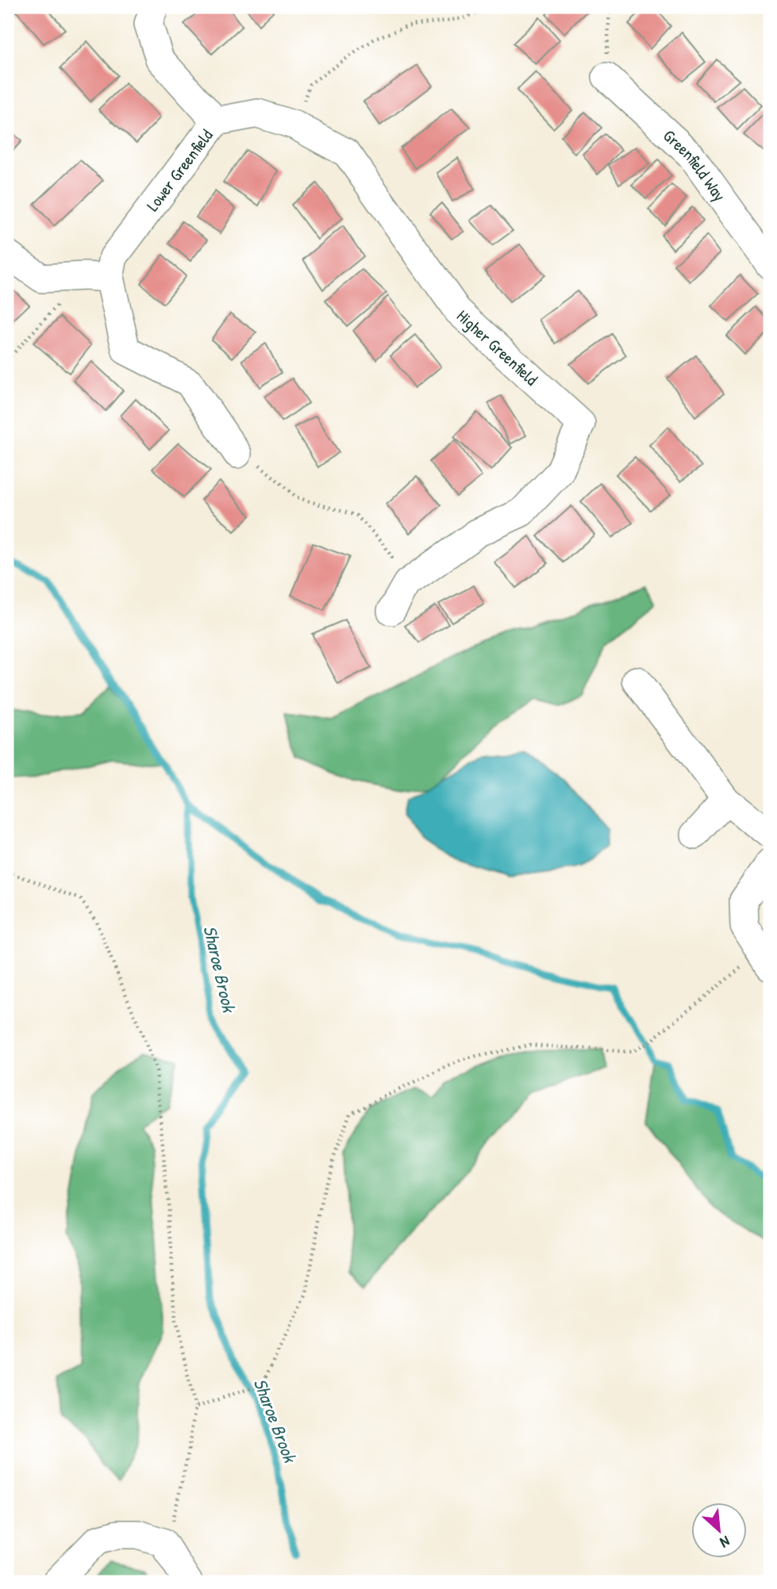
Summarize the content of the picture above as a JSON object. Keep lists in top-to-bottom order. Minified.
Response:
{"streets":{"street":["Greenfield Way","Lower Greenfield","Higher Greenfield"]},"crossings":[["Lower Greenfield","Higher Greenfield"]],"water":["Sharoe Brook"],"north":"bottom right"}
